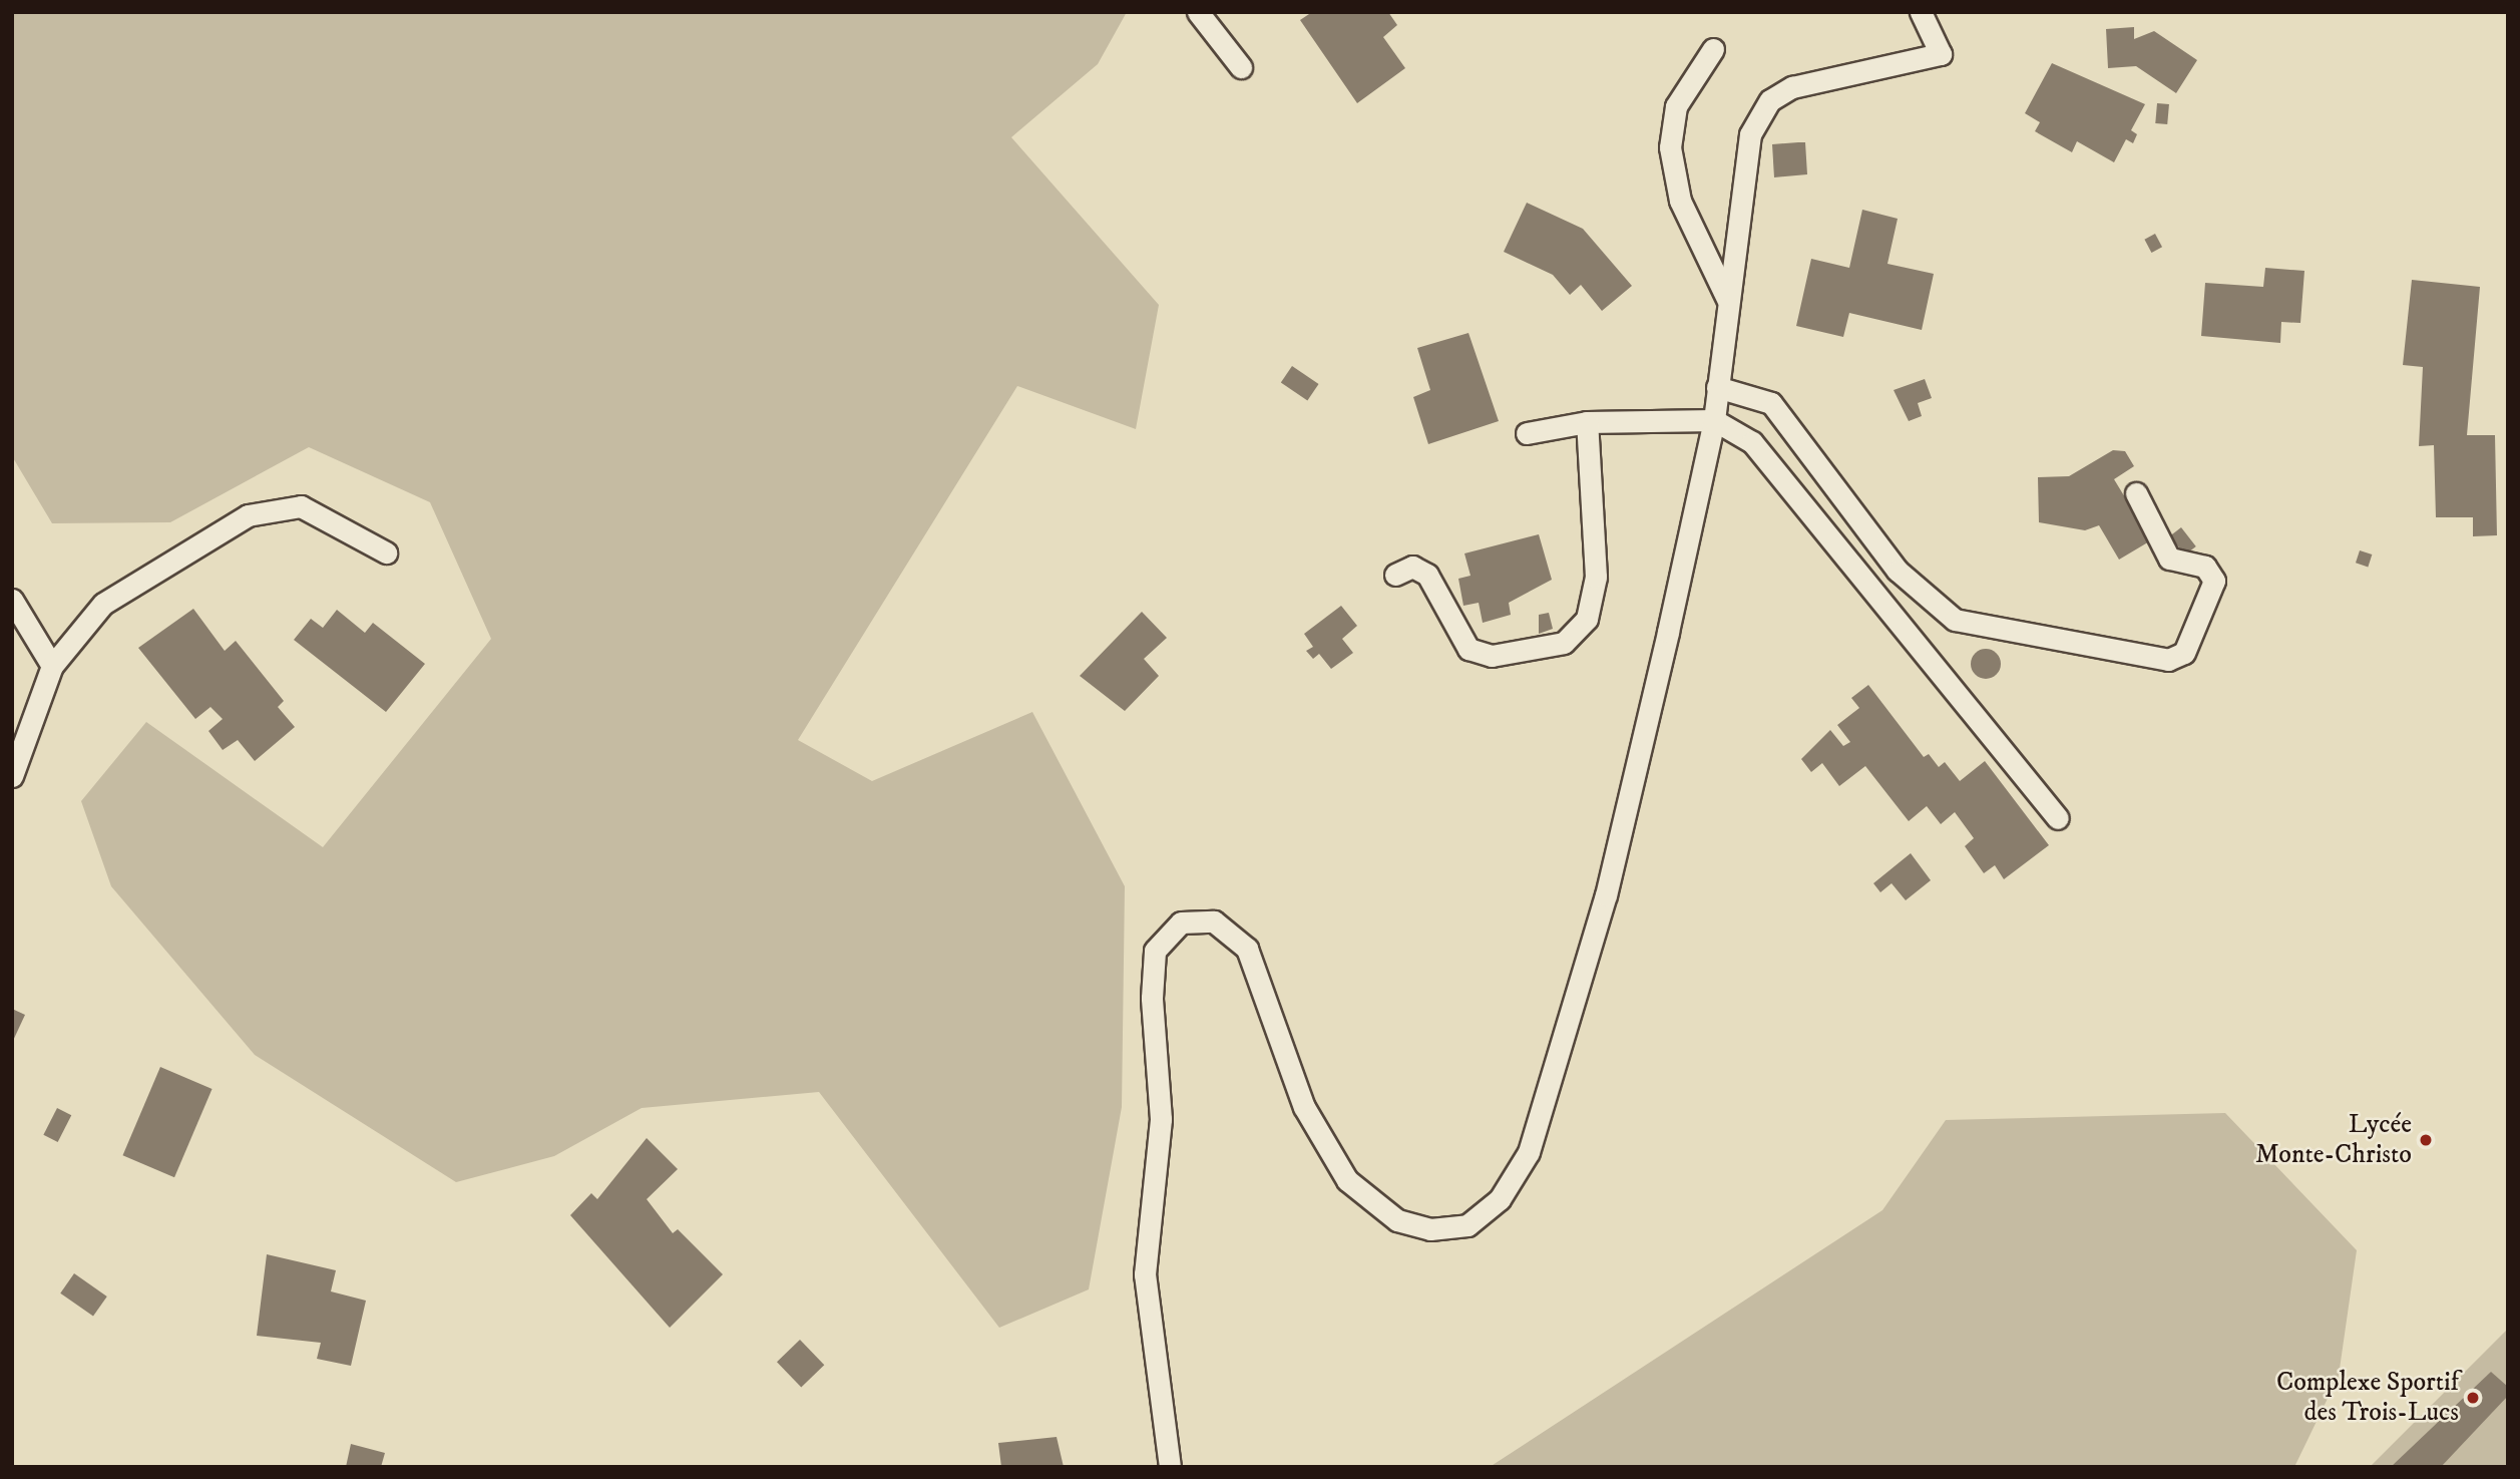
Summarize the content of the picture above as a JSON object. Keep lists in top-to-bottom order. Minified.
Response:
{"places":["Lycée Monte-Christo","Complexe Sportif des Trois-Lucs"]}
